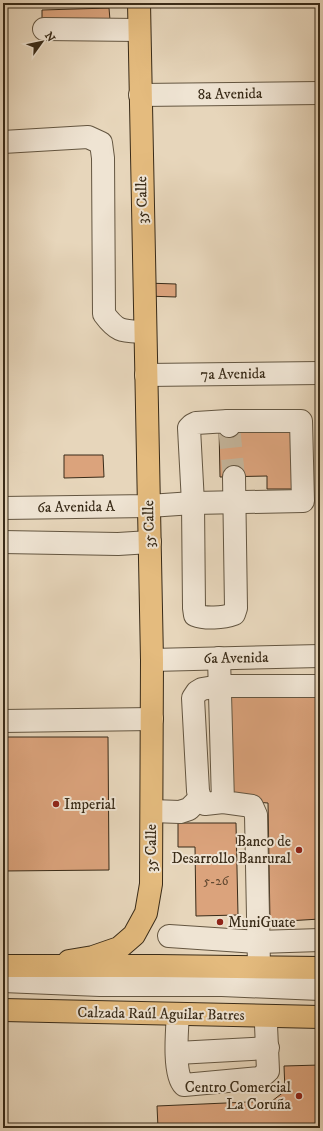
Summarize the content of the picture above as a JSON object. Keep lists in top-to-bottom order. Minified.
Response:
{"streets":{"main road":["35 Calle","Calzada Raúl Aguilar Batres"],"street":["8a Avenida","7a Avenida","6a Avenida A","6a Avenida"]},"crossings":[["8a Avenida","35 Calle"],["35 Calle","7a Avenida"],["35 Calle","6a Avenida A"],["35 Calle","6a Avenida"]],"places":["Imperial","Banco de Desarrollo Banrural","MuniGuate","Centro Comercial La Coruña"],"house_numbers":["5-26"],"north":"top right"}
